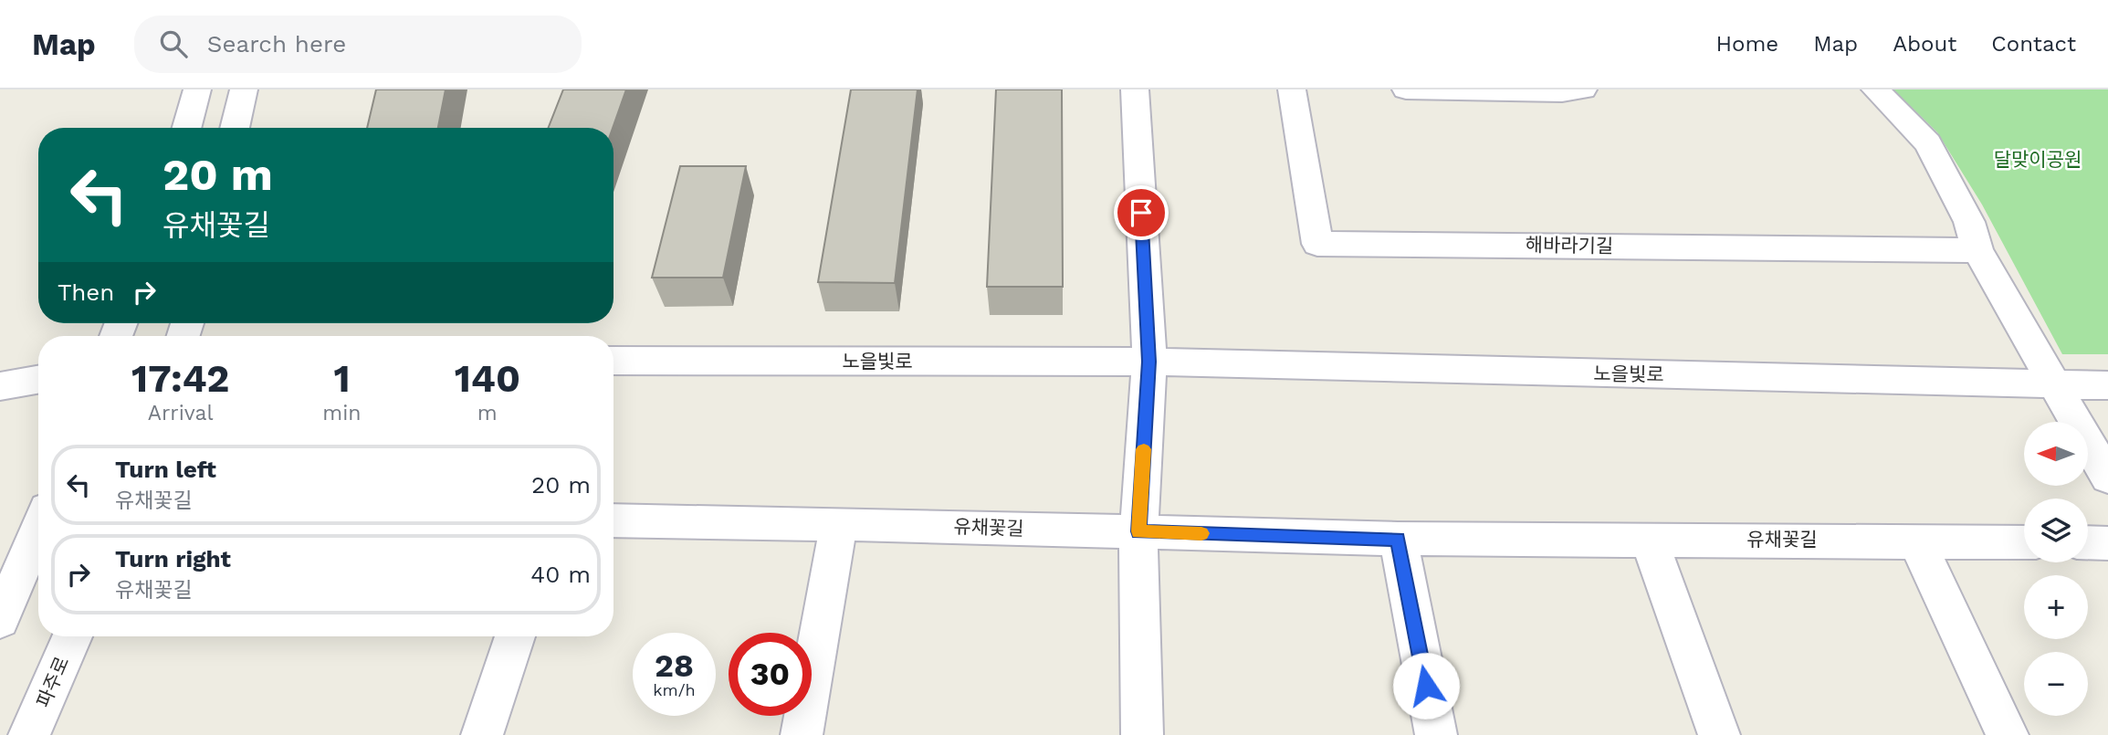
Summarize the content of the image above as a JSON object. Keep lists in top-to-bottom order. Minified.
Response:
{"streets":{"street":["해바라기길","노을빛로","유채꽃길","파주로"]},"parks":["달맞이공원"],"north":"left","page":{"header":"Map","search":"Search here","nav":["Home","Map","About","Contact"],"turn":["20 m","유채꽃길"],"then":"Then","eta":["17:42","Arrival","1","min","140","m"],"map_buttons":["+","−"],"list":[{"name":"Turn left","note":"유채꽃길","value":"20 m"},{"name":"Turn right","note":"유채꽃길","value":"40 m"}],"speed":"28 km/h","limit":"30"}}
